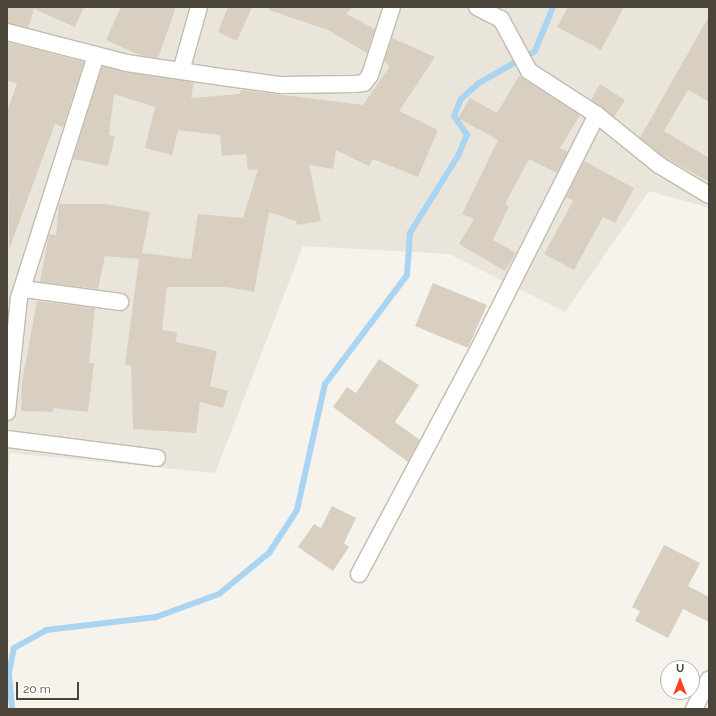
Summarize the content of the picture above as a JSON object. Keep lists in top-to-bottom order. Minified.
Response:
{"scale_bar":"20 m","north":"top"}
